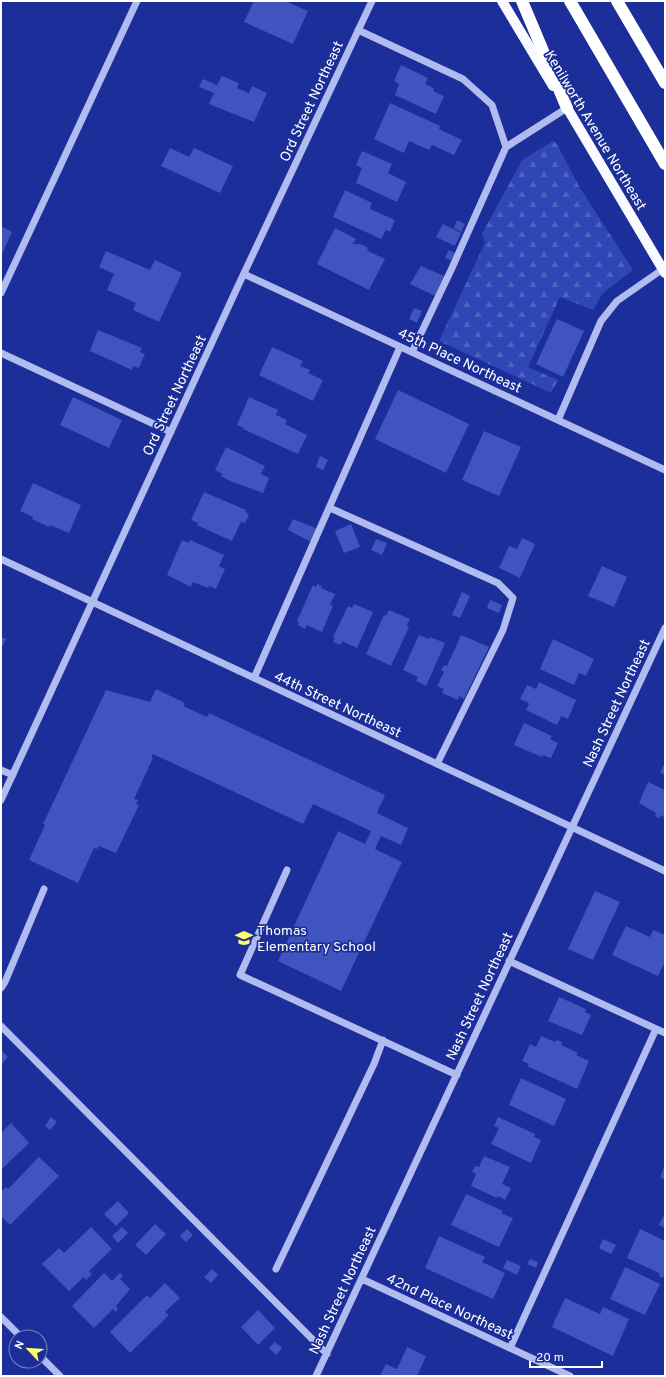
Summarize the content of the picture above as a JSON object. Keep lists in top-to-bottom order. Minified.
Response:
{"streets":{"main road":["Kenilworth Avenue Northeast"],"street":["Ord Street Northeast","45th Place Northeast","Nash Street Northeast","44th Street Northeast","42nd Place Northeast"]},"crossings":[["Ord Street Northeast","45th Place Northeast"],["Ord Street Northeast","44th Street Northeast"],["Nash Street Northeast","44th Street Northeast"],["Nash Street Northeast","42nd Place Northeast"]],"places":{"school or university":["Thomas Elementary School"]},"scale_bar":"20 m","north":"top left"}
